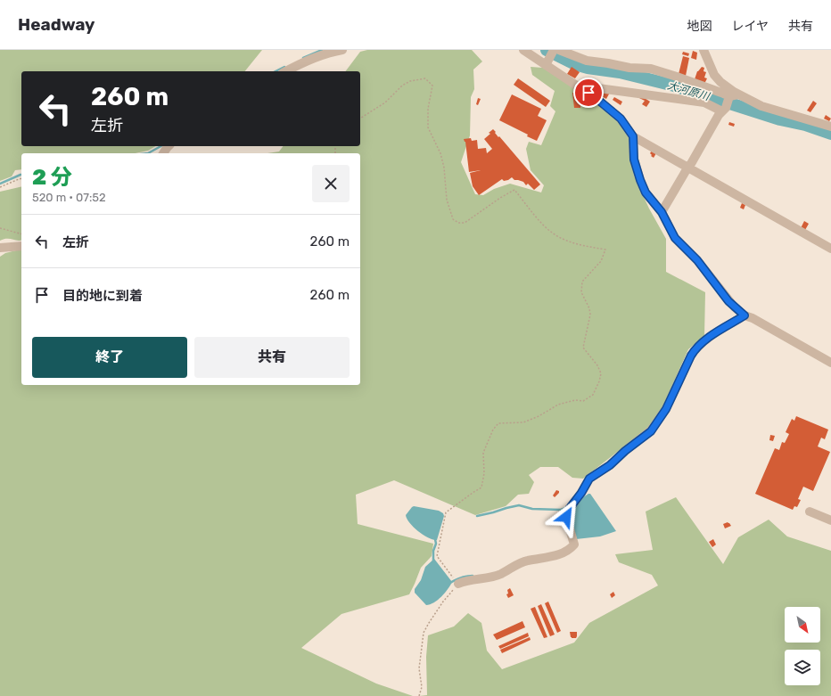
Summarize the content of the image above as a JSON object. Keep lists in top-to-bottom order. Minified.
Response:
{"water":["大河原川"],"north":"bottom right","page":{"header":"Headway","nav":["地図","レイヤ","共有"],"turn":["260 m","左折"],"heading":["2 分","520 m · 07:52"],"list":[{"name":"左折","value":"260 m"},{"name":"目的地に到着","value":"260 m"}],"buttons":["終了","共有"]}}
